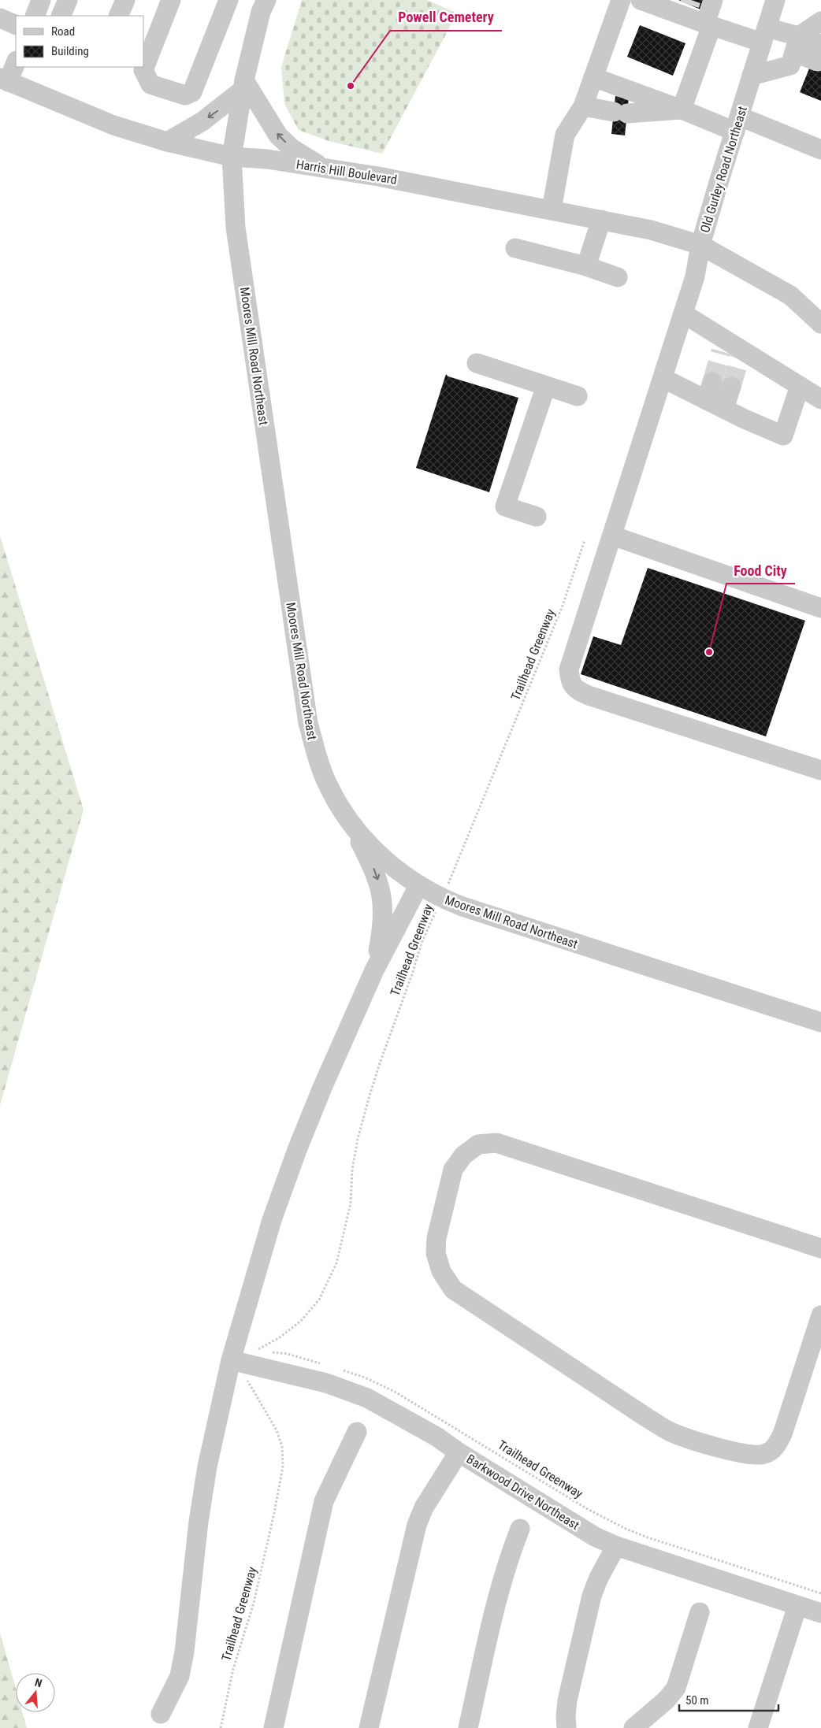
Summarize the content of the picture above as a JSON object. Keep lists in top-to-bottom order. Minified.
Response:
{"streets":{"street":["Old Gurley Road Northeast","Harris Hill Boulevard","Moores Mill Road Northeast","Barkwood Drive Northeast"],"path":["Trailhead Greenway"]},"crossings":[["Old Gurley Road Northeast","Harris Hill Boulevard"],["Harris Hill Boulevard","Moores Mill Road Northeast"],["Moores Mill Road Northeast","Trailhead Greenway"],["Trailhead Greenway","Barkwood Drive Northeast"]],"places":["Powell Cemetery","Food City"],"legend":["Road","Building"],"scale_bar":"50 m","north":"top"}
